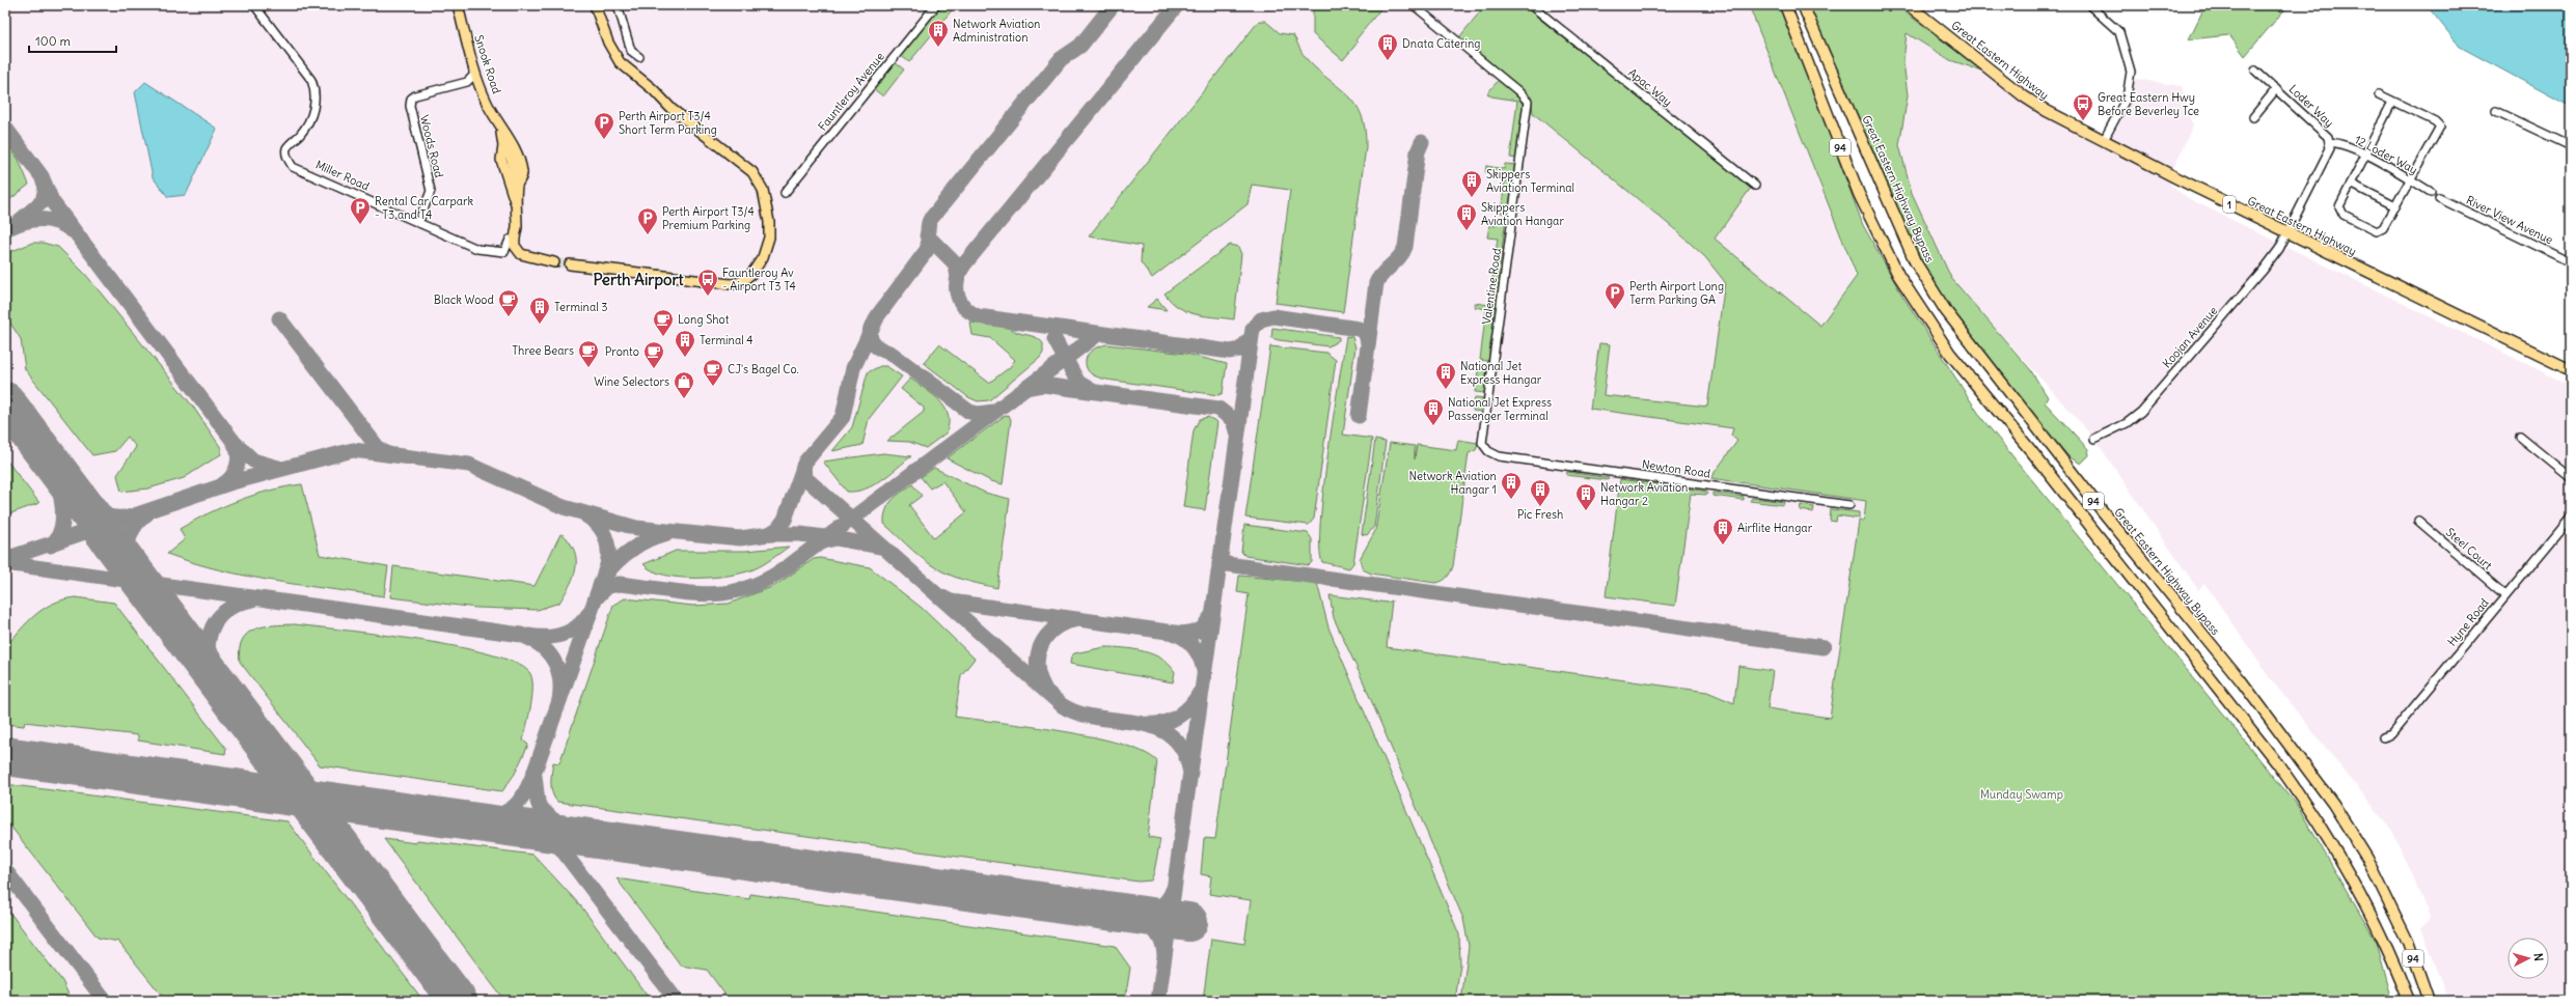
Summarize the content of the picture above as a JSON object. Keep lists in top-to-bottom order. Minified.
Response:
{"streets":{"highway":["Great Eastern Highway","94","Great Eastern Highway Bypass","1"],"main road":["Snook Road"],"street":["Apac Way","Fauntleroy Avenue","Loder Way","Woods Road","12 Loder Way","Miller Road","River View Avenue","Valentine Road","Koojan Avenue","Newton Road","Steel Court","Hyne Road"]},"crossings":[["Great Eastern Highway","Loder Way"],["Great Eastern Highway","Koojan Avenue"],["Snook Road","Woods Road"],["Loder Way","12 Loder Way"],["Loder Way","Koojan Avenue"],["Woods Road","Miller Road"],["Valentine Road","Newton Road"],["Steel Court","Hyne Road"]],"districts":["Perth Airport"],"parks":["Munday Swamp"],"places":{"building":["Network Aviation Administration","Dnata Catering","Skippers Aviation Terminal","Skippers Aviation Hangar","Terminal 3","Terminal 4","National Jet Express Hangar","National Jet Express Passenger Terminal","Network Aviation Hangar 1","Pic Fresh","Network Aviation Hangar 2","Airflite Hangar"],"bus stop":["Great Eastern Hwy Before Beverley Tce","Fauntleroy Av - Airport T3 T4"],"parking":["Perth Airport T3/4 Short Term Parking","Rental Car Carpark - T3 and T4","Perth Airport T3/4 Premium Parking","Perth Airport Long Term Parking GA"],"cafe":["Black Wood","Long Shot","Three Bears","Pronto","CJ's Bagel Co."],"shop":["Wine Selectors"]},"scale_bar":"100 m","north":"right"}
